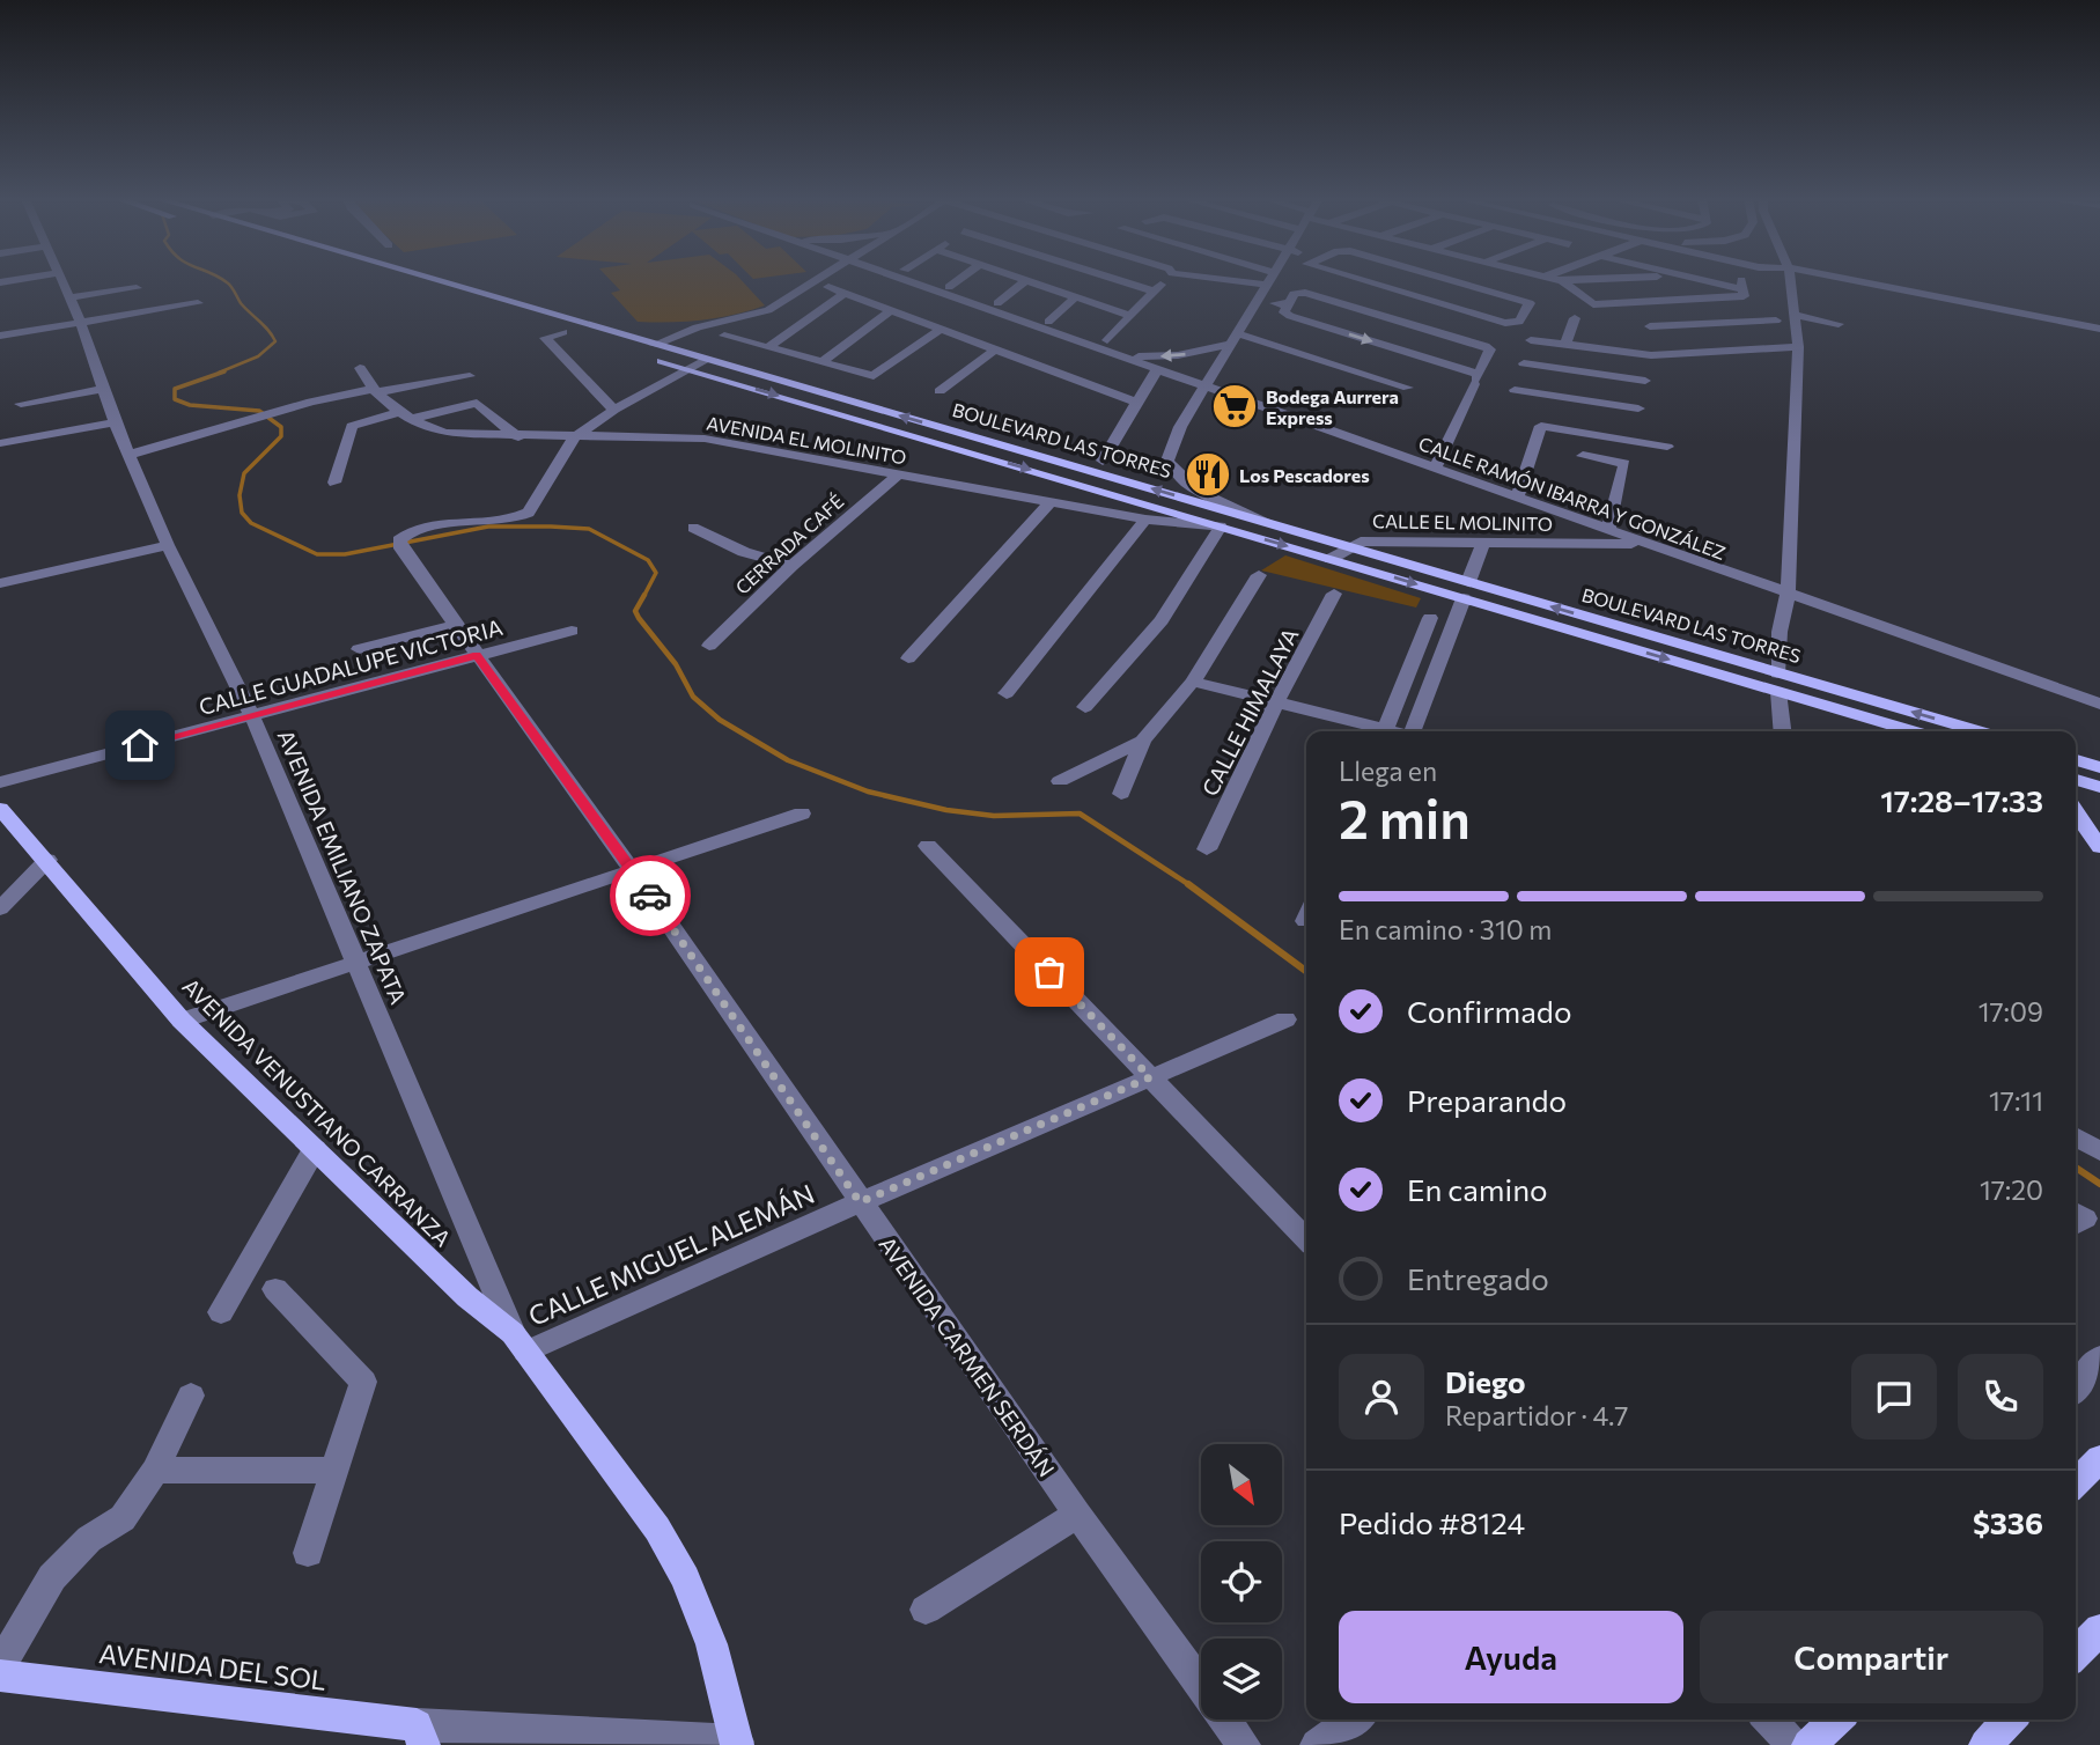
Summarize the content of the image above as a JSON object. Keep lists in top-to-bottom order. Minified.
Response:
{"streets":{"main road":["BOULEVARD LAS TORRES","AVENIDA VENUSTIANO CARRANZA","AVENIDA DEL SOL"],"street":["AVENIDA EL MOLINITO","CALLE RAMÓN IBARRA Y GONZÁLEZ","CALLE EL MOLINITO","CERRADA CAFÉ","CALLE GUADALUPE VICTORIA","CALLE HIMALAYA","AVENIDA EMILIANO ZAPATA","CALLE MIGUEL ALEMÁN","AVENIDA CARMEN SERDÁN"]},"crossings":[["AVENIDA EL MOLINITO","BOULEVARD LAS TORRES"],["AVENIDA EL MOLINITO","CERRADA CAFÉ"],["AVENIDA EL MOLINITO","AVENIDA CARMEN SERDÁN"],["BOULEVARD LAS TORRES","CALLE EL MOLINITO"],["CALLE RAMÓN IBARRA Y GONZÁLEZ","CALLE EL MOLINITO"],["CALLE GUADALUPE VICTORIA","AVENIDA EMILIANO ZAPATA"],["CALLE GUADALUPE VICTORIA","AVENIDA CARMEN SERDÁN"],["AVENIDA EMILIANO ZAPATA","AVENIDA VENUSTIANO CARRANZA"],["AVENIDA EMILIANO ZAPATA","CALLE MIGUEL ALEMÁN"],["AVENIDA VENUSTIANO CARRANZA","CALLE MIGUEL ALEMÁN"],["AVENIDA VENUSTIANO CARRANZA","AVENIDA DEL SOL"],["CALLE MIGUEL ALEMÁN","AVENIDA CARMEN SERDÁN"]],"places":{"supermarket":["Bodega Aurrera Express"],"restaurant":["Los Pescadores"]},"north":"bottom right","page":{"heading":["2 min","Llega en","17:28–17:33"],"panel":["Diego","Repartidor · 4.7","Pedido #8124","$336"],"bar":"En camino · 310 m","list":[["Confirmado","17:09"],["Preparando","17:11"],["En camino","17:20"],"Entregado"],"buttons":["Ayuda","Compartir"]}}
